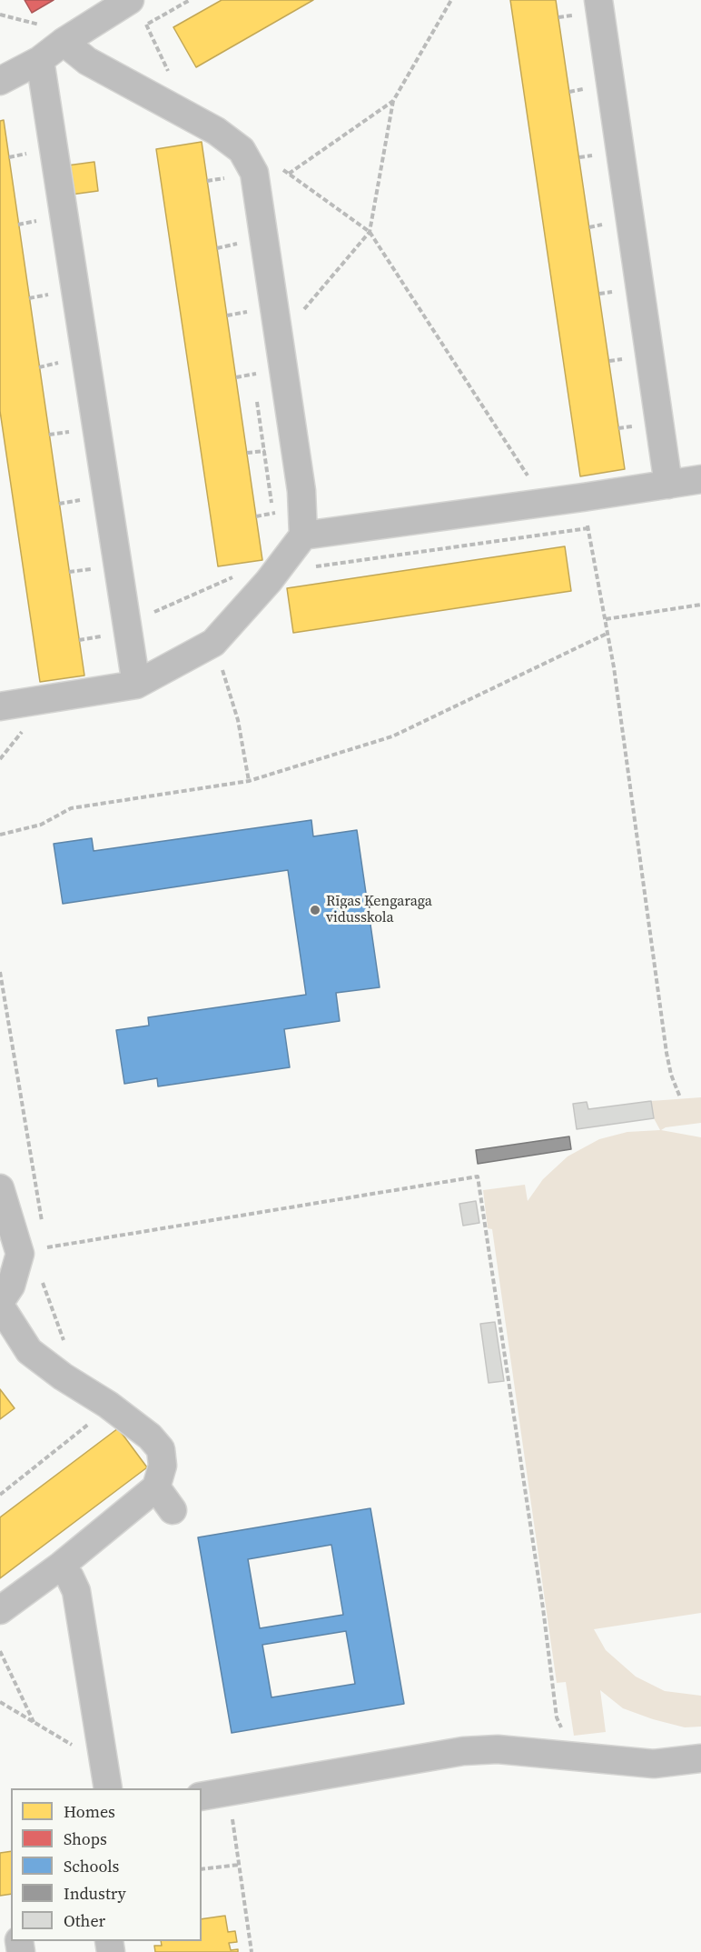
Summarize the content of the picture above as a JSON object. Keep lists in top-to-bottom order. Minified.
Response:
{"places":["Rīgas Ķengaraga vidusskola"],"legend":["Homes","Shops","Schools","Industry","Other"]}
